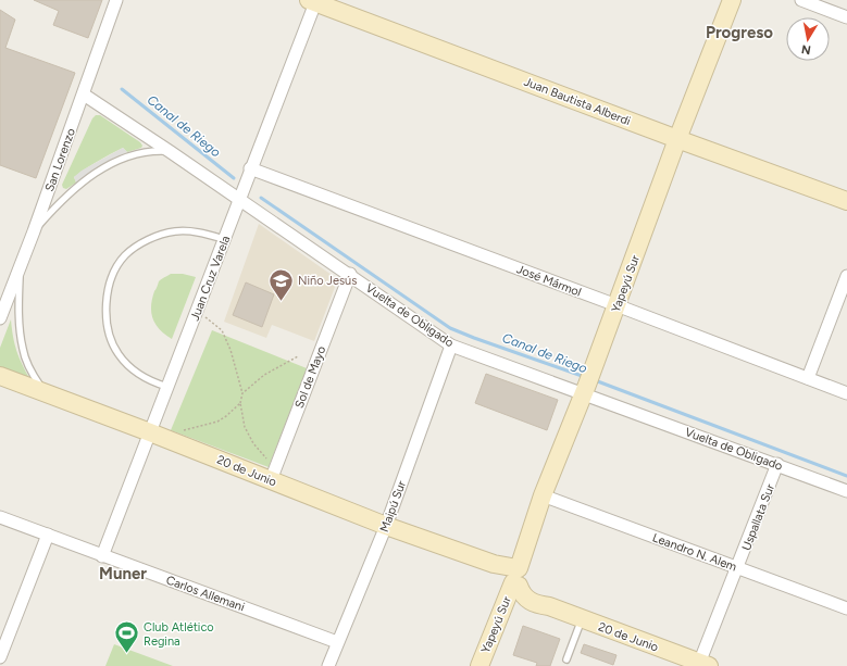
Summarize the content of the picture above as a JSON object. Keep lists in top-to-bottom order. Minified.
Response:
{"streets":{"street":["Juan Bautista Alberdi","San Lorenzo","Juan Cruz Varela","José Mármol","Yapeyú Sur","Vuelta de Obligado","Sol de Mayo","20 de Junio","Maipú Sur","Uspallata Sur","Leandro N. Alem","Carlos Allemani"]},"crossings":[["Juan Bautista Alberdi","Juan Cruz Varela"],["Juan Bautista Alberdi","Yapeyú Sur"],["San Lorenzo","Vuelta de Obligado"],["Juan Cruz Varela","José Mármol"],["Juan Cruz Varela","Vuelta de Obligado"],["Juan Cruz Varela","20 de Junio"],["Juan Cruz Varela","Carlos Allemani"],["José Mármol","Yapeyú Sur"],["Yapeyú Sur","Vuelta de Obligado"],["Yapeyú Sur","20 de Junio"],["Yapeyú Sur","Leandro N. Alem"],["Vuelta de Obligado","Sol de Mayo"],["Vuelta de Obligado","Maipú Sur"],["Vuelta de Obligado","Uspallata Sur"],["Sol de Mayo","20 de Junio"],["20 de Junio","Maipú Sur"],["20 de Junio","Uspallata Sur"],["Maipú Sur","Carlos Allemani"],["Uspallata Sur","Leandro N. Alem"]],"districts":["Progreso","Muner"],"water":["Canal de Riego"],"places":{"school or university":["Niño Jesús"],"sports":["Club Atlético Regina"]},"north":"bottom"}
